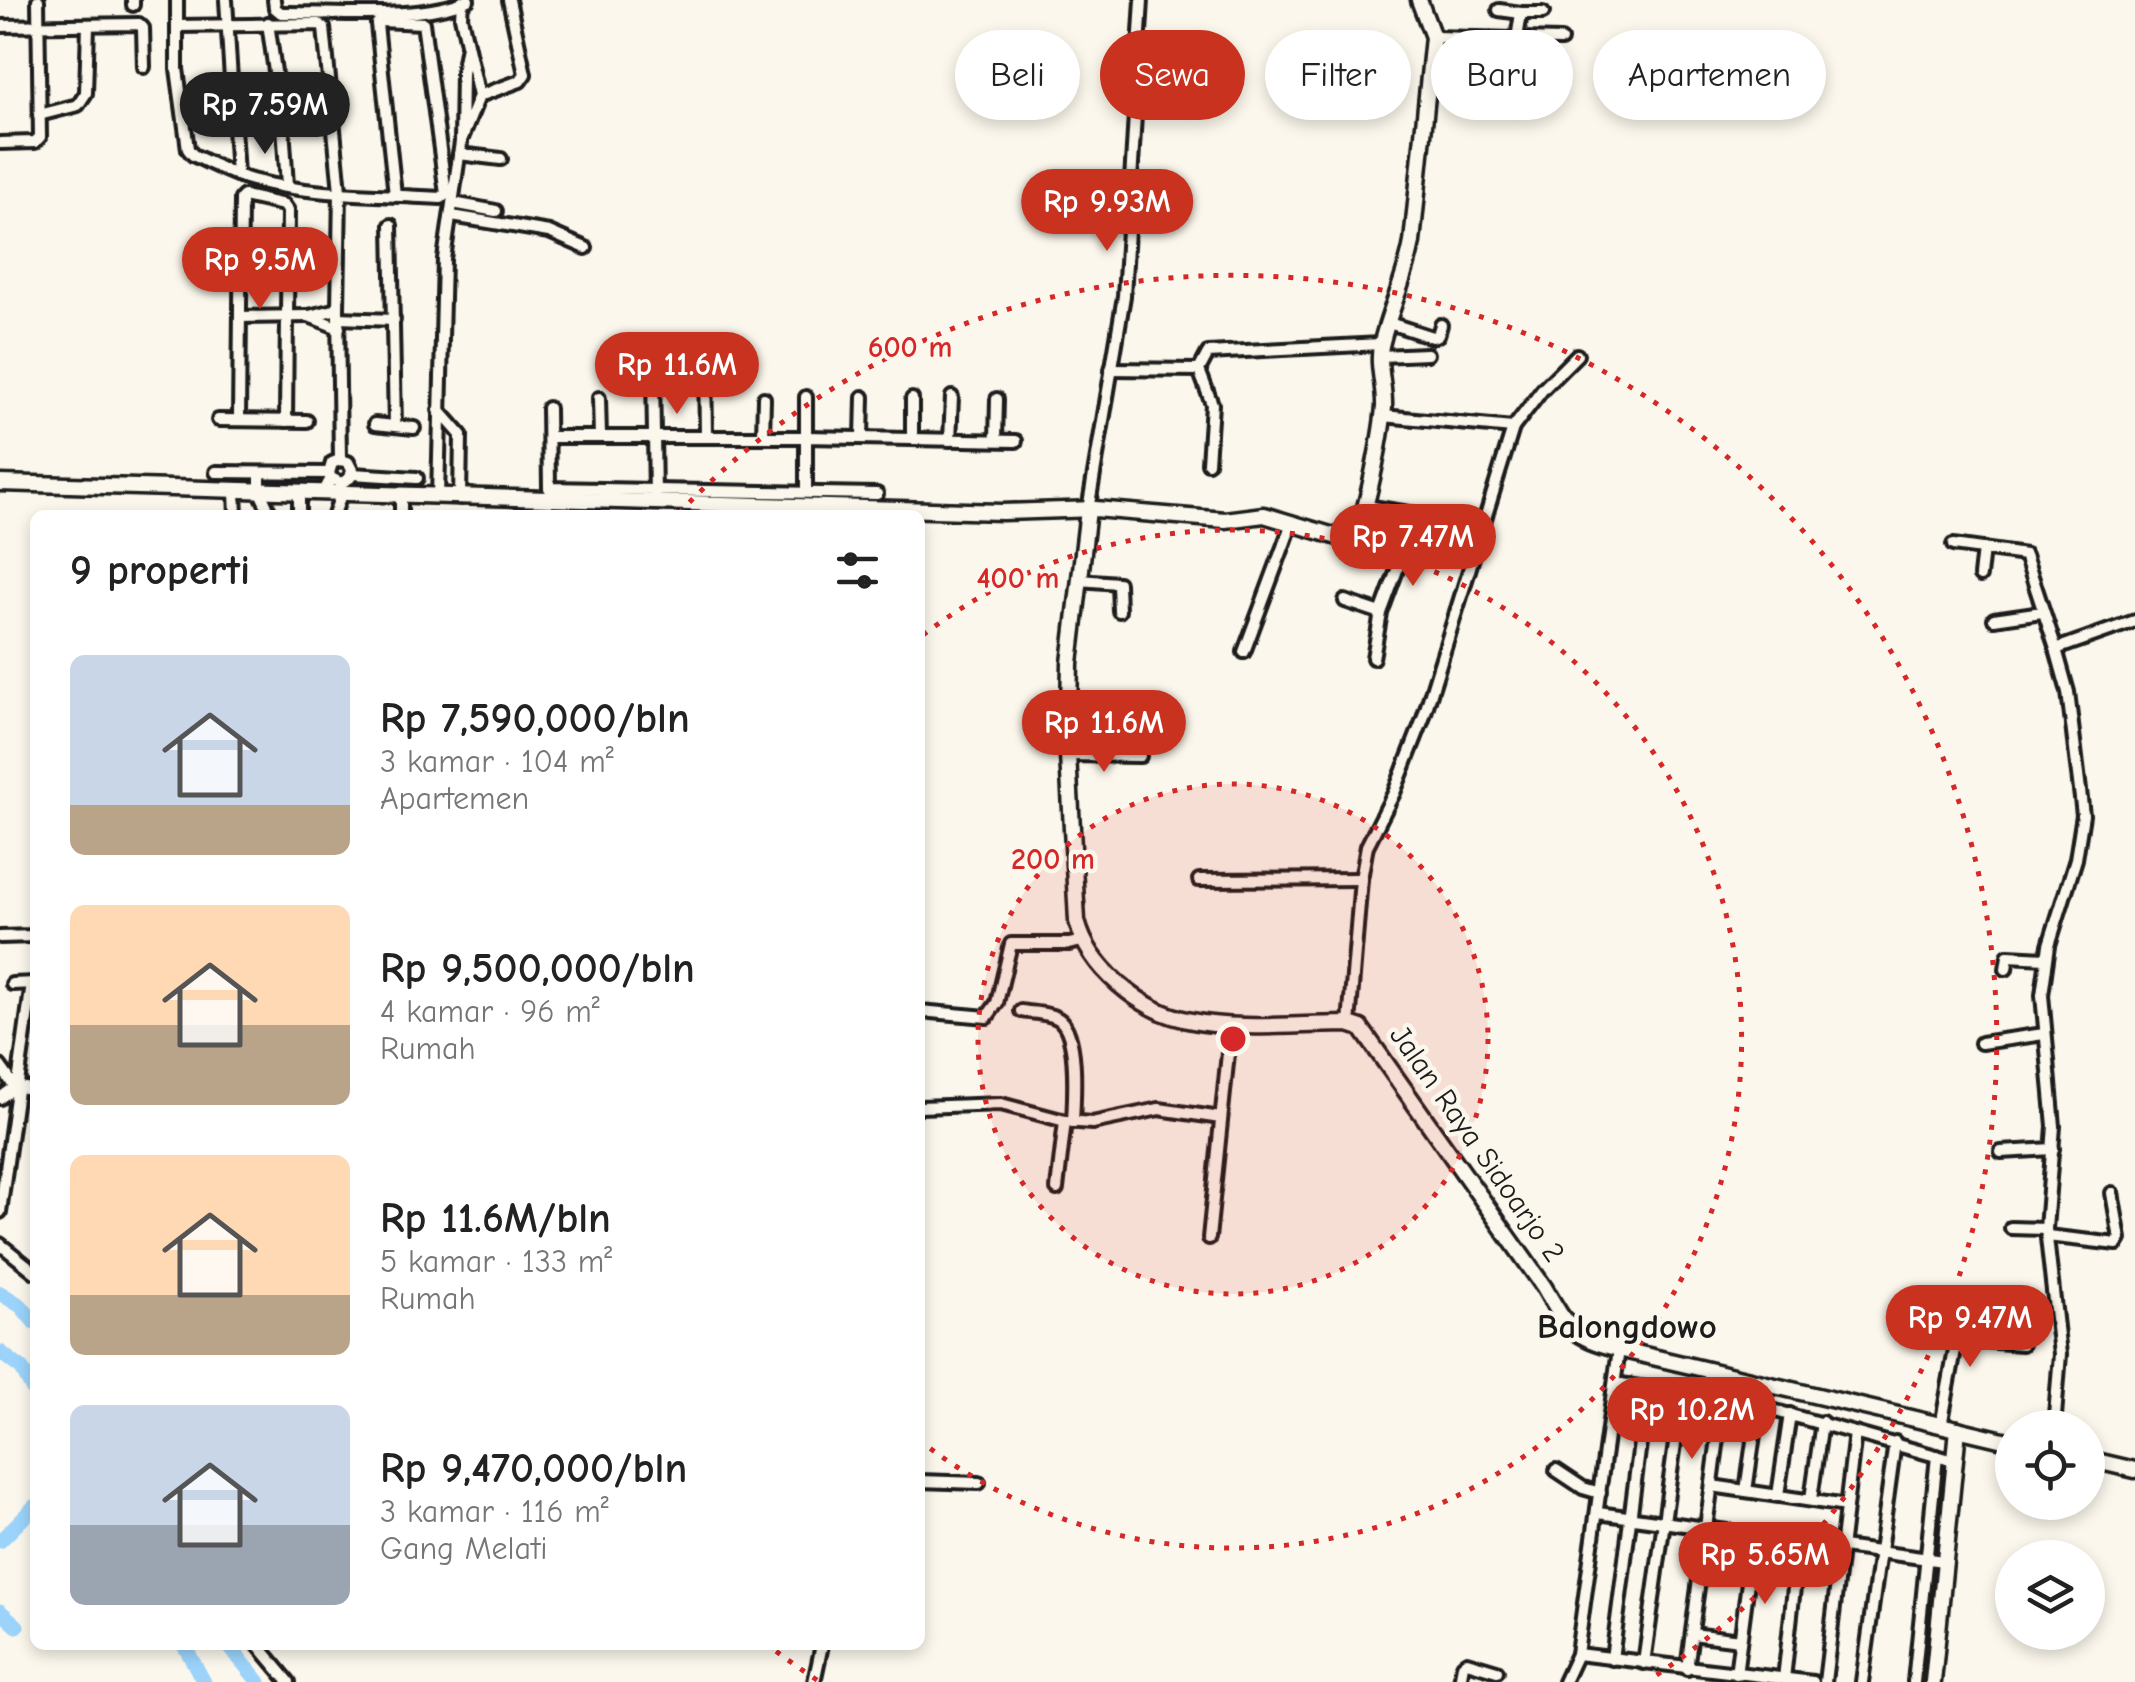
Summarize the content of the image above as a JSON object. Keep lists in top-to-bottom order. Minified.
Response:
{"streets":{"street":["Jalan Raya Sidoarjo 2"]},"districts":["Balongdowo"],"page":{"chip":["Beli","Sewa","Filter","Baru","Apartemen"],"price":["Rp 7.59M","Rp 9.93M","Rp 9.5M","Rp 11.6M","Rp 7.47M","Rp 11.6M","Rp 9.47M","Rp 10.2M","Rp 5.65M"],"heading":"9 properti","list":[{"name":"Rp 7,590,000/bln","note":"3 kamar · 104 m² · Apartemen"},{"name":"Rp 9,500,000/bln","note":"4 kamar · 96 m² · Rumah"},{"name":"Rp 11.6M/bln","note":"5 kamar · 133 m² · Rumah"},{"name":"Rp 9,470,000/bln","note":"3 kamar · 116 m² · Gang Melati"}]},"rings":["600 m","400 m","200 m"]}
